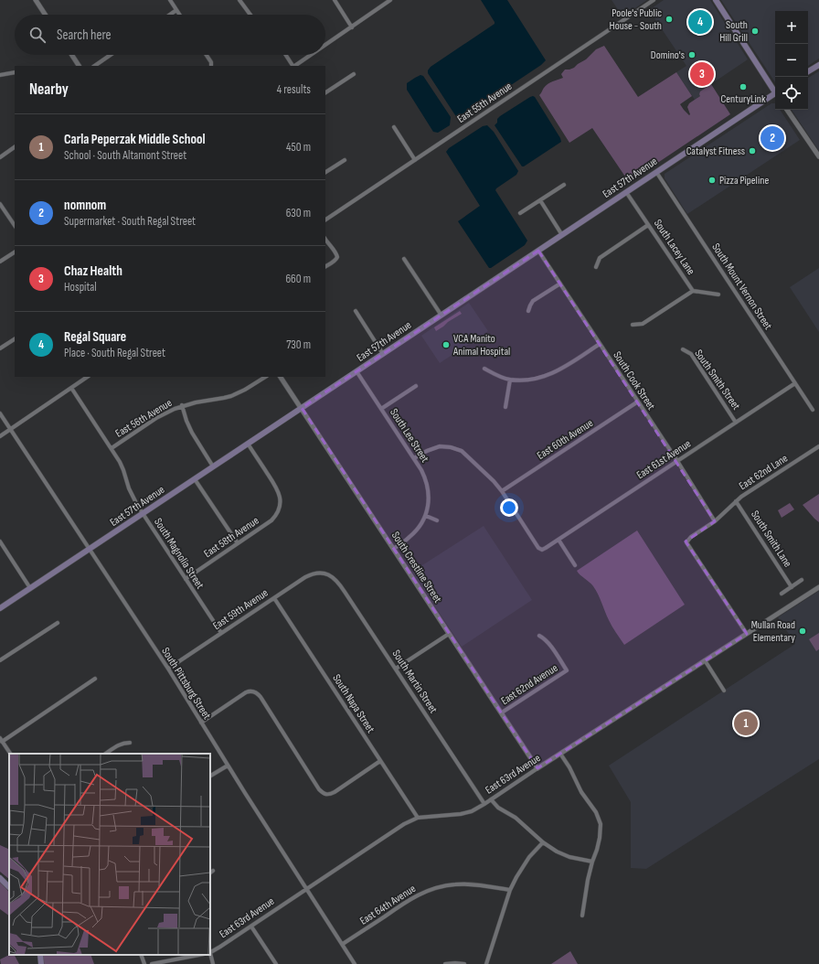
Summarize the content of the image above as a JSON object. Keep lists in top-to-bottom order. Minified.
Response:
{"streets":{"main road":["East 57th Avenue"],"street":["East 55th Avenue","South Lacey Lane","South Mount Vernon Street","South Smith Street","South Cook Street","East 56th Avenue","South Lee Street","East 60th Avenue","East 61st Avenue","East 62nd Lane","East 58th Avenue","South Smith Lane","South Magnolia Street","South Crestline Street","East 59th Avenue","South Martin Street","South Pittsburg Street","East 62nd Avenue","South Napa Street","East 63rd Avenue","East 64th Avenue"]},"crossings":[["East 57th Avenue","South Lacey Lane"],["East 57th Avenue","South Mount Vernon Street"],["East 57th Avenue","South Cook Street"],["East 57th Avenue","South Lee Street"],["East 57th Avenue","East 58th Avenue"],["East 57th Avenue","South Magnolia Street"],["East 57th Avenue","South Crestline Street"],["East 57th Avenue","South Pittsburg Street"],["South Mount Vernon Street","East 61st Avenue"],["South Smith Street","East 61st Avenue"],["South Cook Street","East 60th Avenue"],["South Cook Street","East 61st Avenue"],["South Cook Street","East 62nd Lane"],["East 56th Avenue","South Magnolia Street"],["South Lee Street","South Crestline Street"],["East 60th Avenue","East 61st Avenue"],["East 62nd Lane","South Smith Lane"],["East 58th Avenue","South Magnolia Street"],["South Magnolia Street","East 59th Avenue"],["South Crestline Street","East 62nd Avenue"],["South Crestline Street","East 63rd Avenue"],["East 59th Avenue","South Martin Street"],["East 59th Avenue","South Pittsburg Street"],["East 59th Avenue","South Napa Street"],["South Martin Street","East 63rd Avenue"],["South Pittsburg Street","East 63rd Avenue"],["South Pittsburg Street","East 64th Avenue"],["South Napa Street","East 63rd Avenue"]],"places":["Poole's Public House - South","South Hill Grill","Domino's","CenturyLink","Catalyst Fitness","Pizza Pipeline","VCA Manito Animal Hospital","Mullan Road Elementary"],"page":{"pins":["4","3","2","1"],"map_buttons":["+","−"],"search":"Search here","heading":["Nearby","4 results"],"list":[{"mark":"1","name":"Carla Peperzak Middle School","note":"School · South Altamont Street","value":"450 m"},{"mark":"2","name":"nomnom","note":"Supermarket · South Regal Street","value":"630 m"},{"mark":"3","name":"Chaz Health","note":"Hospital","value":"660 m"},{"mark":"4","name":"Regal Square","note":"Place · South Regal Street","value":"730 m"}]}}
